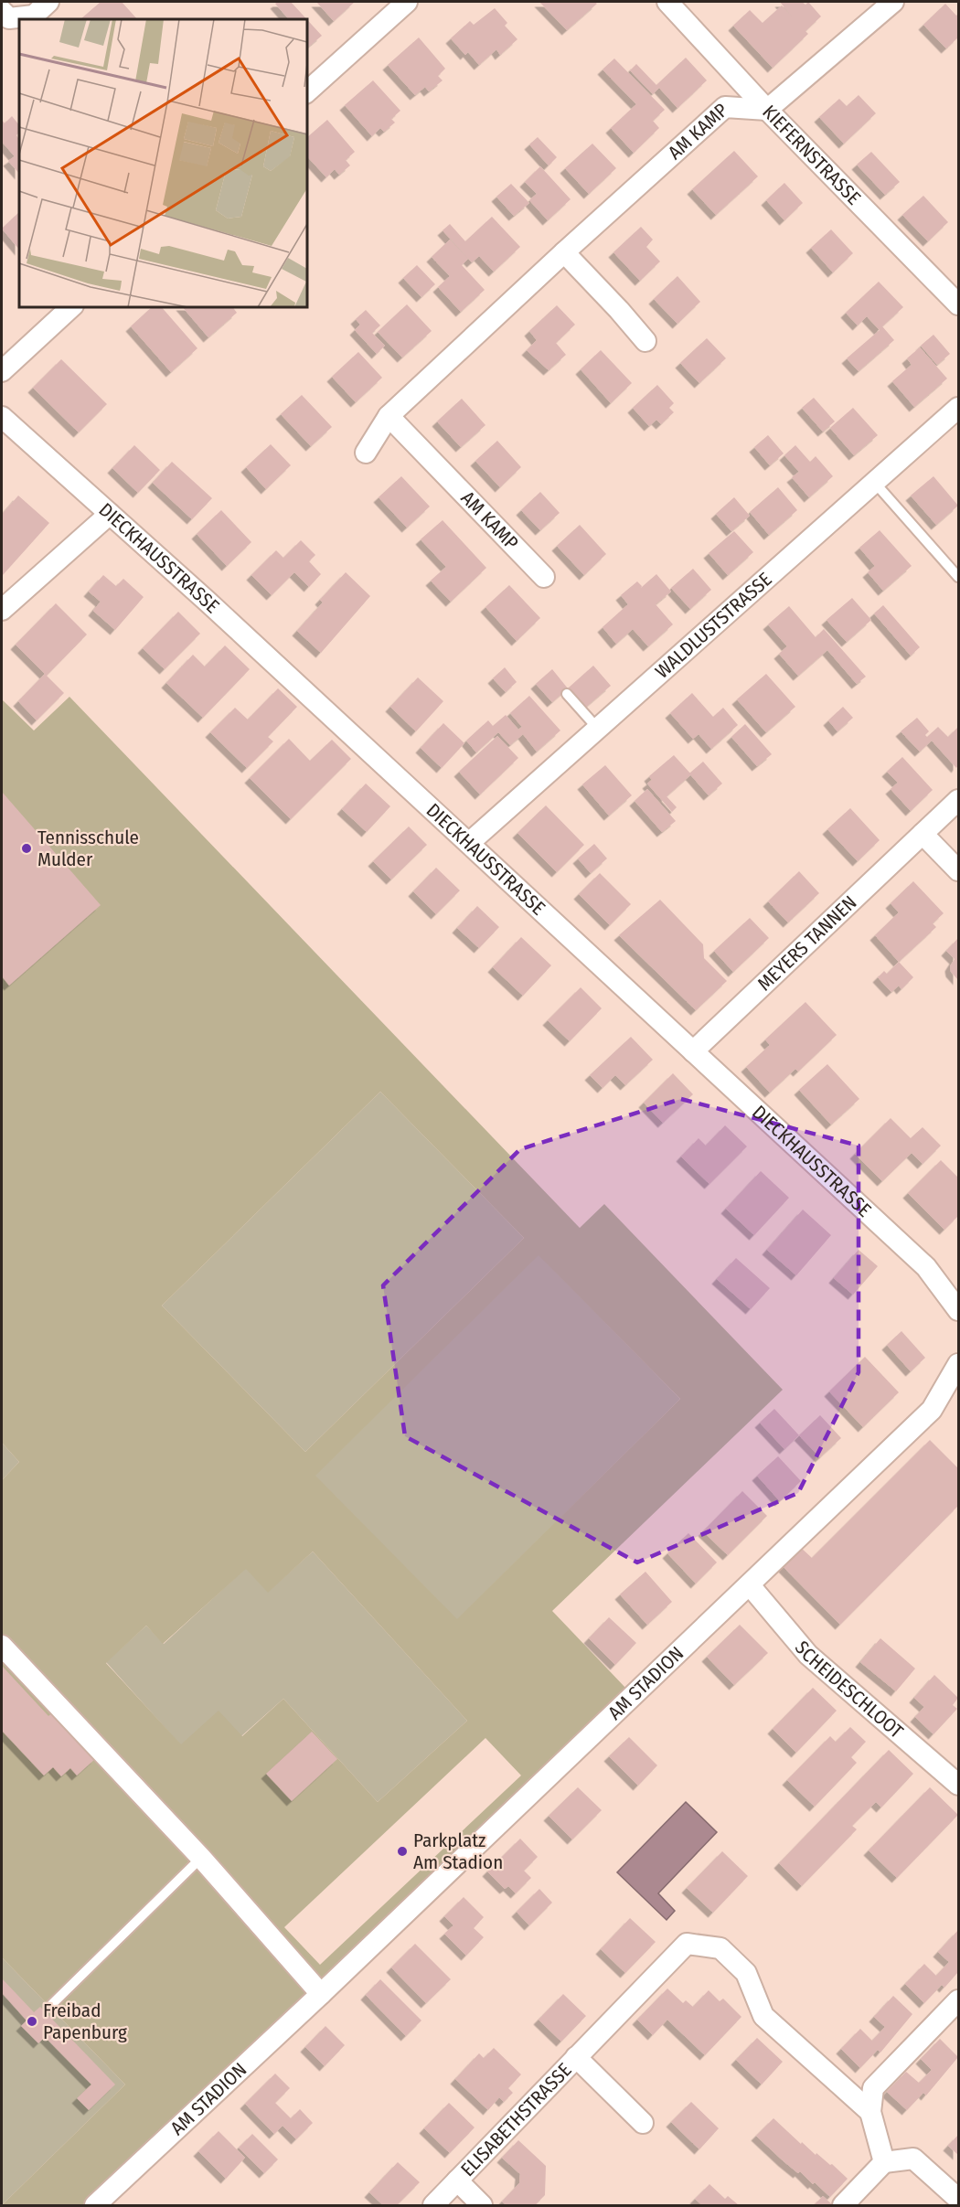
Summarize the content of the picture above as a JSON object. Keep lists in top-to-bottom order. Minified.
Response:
{"streets":{"street":["AM KAMP","KIEFERNSTRASSE","DIECKHAUSSTRASSE","WALDLUSTSTRASSE","MEYERS TANNEN","AM STADION","SCHEIDESCHLOOT","ELISABETHSTRASSE"]},"crossings":[["AM KAMP","KIEFERNSTRASSE"],["DIECKHAUSSTRASSE","WALDLUSTSTRASSE"],["DIECKHAUSSTRASSE","MEYERS TANNEN"],["AM STADION","SCHEIDESCHLOOT"]],"places":["Tennisschule Mulder","Parkplatz Am Stadion","Freibad Papenburg"]}
